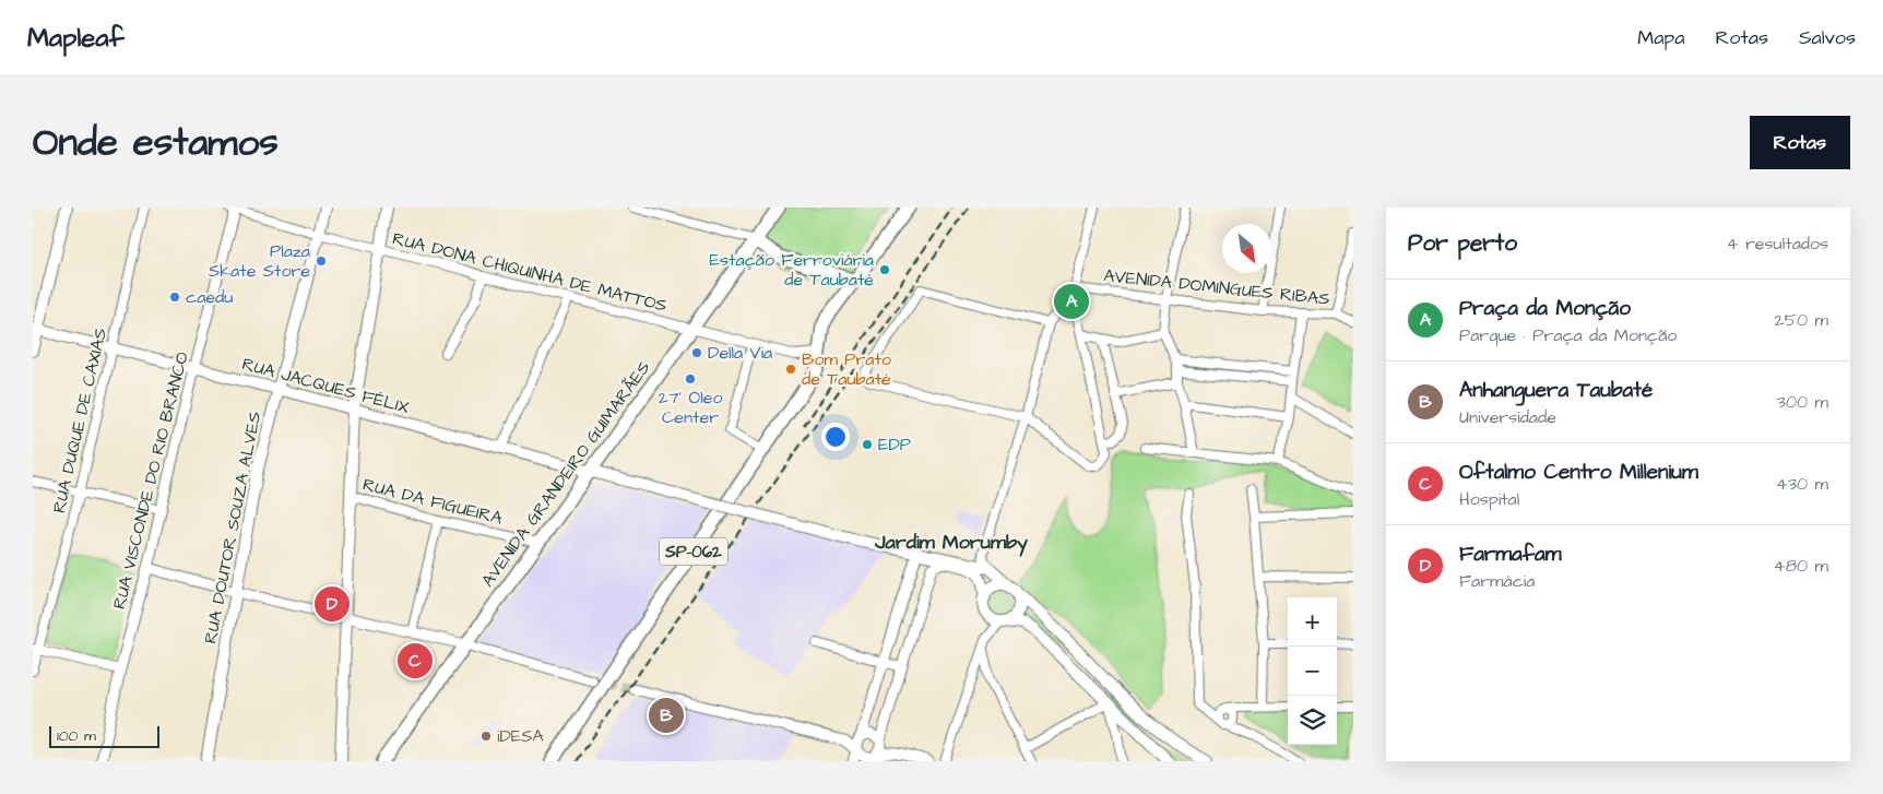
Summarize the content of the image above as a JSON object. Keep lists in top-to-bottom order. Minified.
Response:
{"streets":{"main road":["RUA JACQUES FÉLIX","AVENIDA GRANDEIRO GUIMARÃES","RUA DOUTOR SOUZA ALVES","SP-062"],"street":["RUA DONA CHIQUINHA DE MATTOS","AVENIDA DOMINGUES RIBAS","RUA DUQUE DE CAXIAS","RUA VISCONDE DO RIO BRANCO","RUA DA FIGUEIRA"]},"crossings":[["RUA DONA CHIQUINHA DE MATTOS","AVENIDA GRANDEIRO GUIMARÃES"],["RUA DONA CHIQUINHA DE MATTOS","RUA VISCONDE DO RIO BRANCO"],["RUA DONA CHIQUINHA DE MATTOS","RUA DOUTOR SOUZA ALVES"],["RUA DONA CHIQUINHA DE MATTOS","SP-062"],["RUA JACQUES FÉLIX","RUA DUQUE DE CAXIAS"],["RUA JACQUES FÉLIX","AVENIDA GRANDEIRO GUIMARÃES"],["RUA JACQUES FÉLIX","RUA VISCONDE DO RIO BRANCO"],["RUA JACQUES FÉLIX","RUA DOUTOR SOUZA ALVES"],["AVENIDA GRANDEIRO GUIMARÃES","RUA DA FIGUEIRA"]],"districts":["Jardim Morumby"],"places":["Plaza Skate Store","Estação Ferroviária de Taubaté","caedu","Della Via","Bom Prato de Taubaté","27' Óleo Center","EDP","iDESA"],"scale_bar":"100 m","north":"bottom right","page":{"header":"Mapleaf","nav":["Mapa","Rotas","Salvos"],"title":"Onde estamos","buttons":"Rotas","heading":["Por perto","4 resultados"],"list":[{"mark":"A","name":"Praça da Monção","note":"Parque · Praça da Monção","value":"250 m"},{"mark":"B","name":"Anhanguera Taubaté","note":"Universidade","value":"300 m"},{"mark":"C","name":"Oftalmo Centro Millenium","note":"Hospital","value":"430 m"},{"mark":"D","name":"Farmafam","note":"Farmácia","value":"480 m"}],"pins":["A","D","C","B"],"map_buttons":["+","−"],"scale":"100 m"}}
